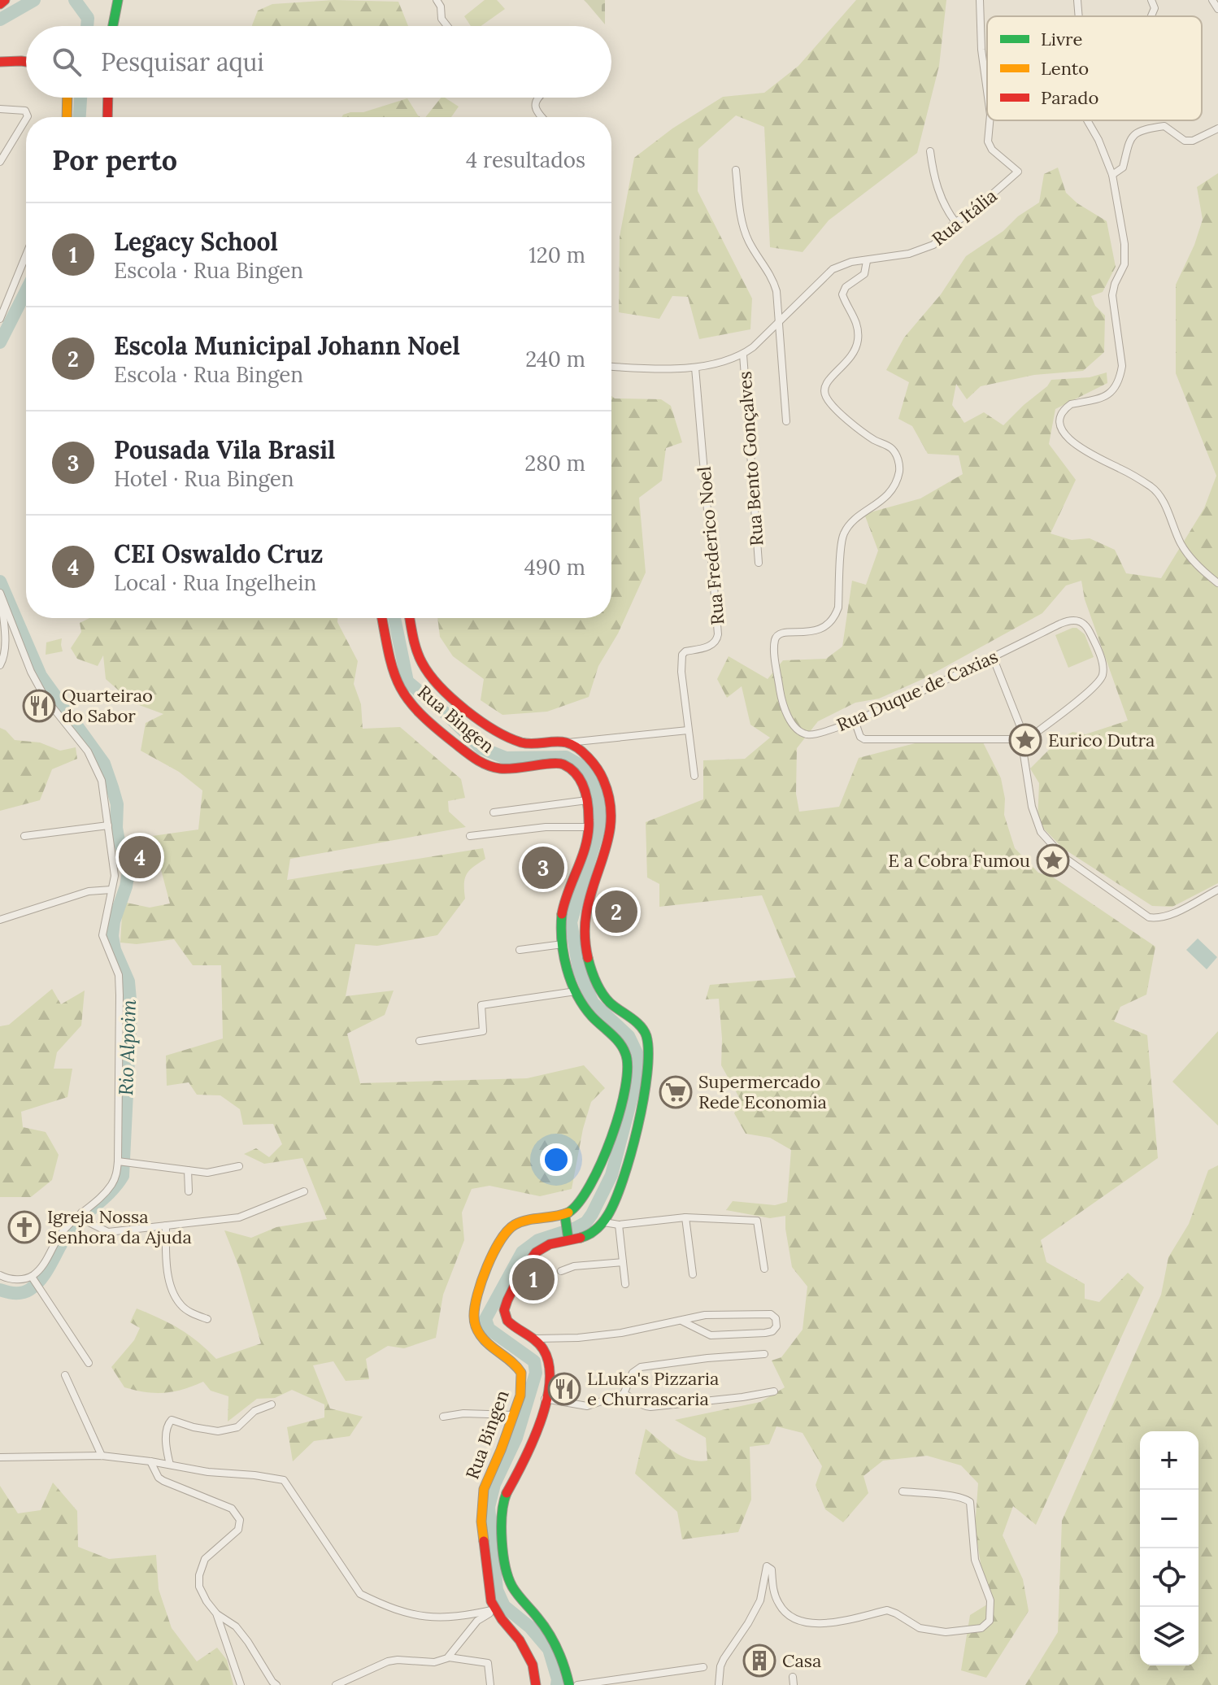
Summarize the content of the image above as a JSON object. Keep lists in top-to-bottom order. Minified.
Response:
{"streets":{"main road":["Rua Bingen"],"street":["Rua Itália","Rua Bento Gonçalves","Rua Frederico Noel","Rua Duque de Caxias"]},"crossings":[["Rua Itália","Rua Duque de Caxias"]],"water":["Rio Alpoim"],"places":{"restaurant":["Quarteirao do Sabor","LLuka's Pizzaria e Churrascaria"],"place":["Eurico Dutra","E a Cobra Fumou"],"supermarket":["Supermercado Rede Economia"],"church":["Igreja Nossa Senhora da Ajuda"],"building":["Casa"]},"legend":["Livre","Lento","Parado"],"page":{"search":"Pesquisar aqui","heading":["Por perto","4 resultados"],"list":[{"mark":"1","name":"Legacy School","note":"Escola · Rua Bingen","value":"120 m"},{"mark":"2","name":"Escola Municipal Johann Noel","note":"Escola · Rua Bingen","value":"240 m"},{"mark":"3","name":"Pousada Vila Brasil","note":"Hotel · Rua Bingen","value":"280 m"},{"mark":"4","name":"CEI Oswaldo Cruz","note":"Local · Rua Ingelhein","value":"490 m"}],"pins":["4","3","2","1"],"map_buttons":["+","−"]}}
